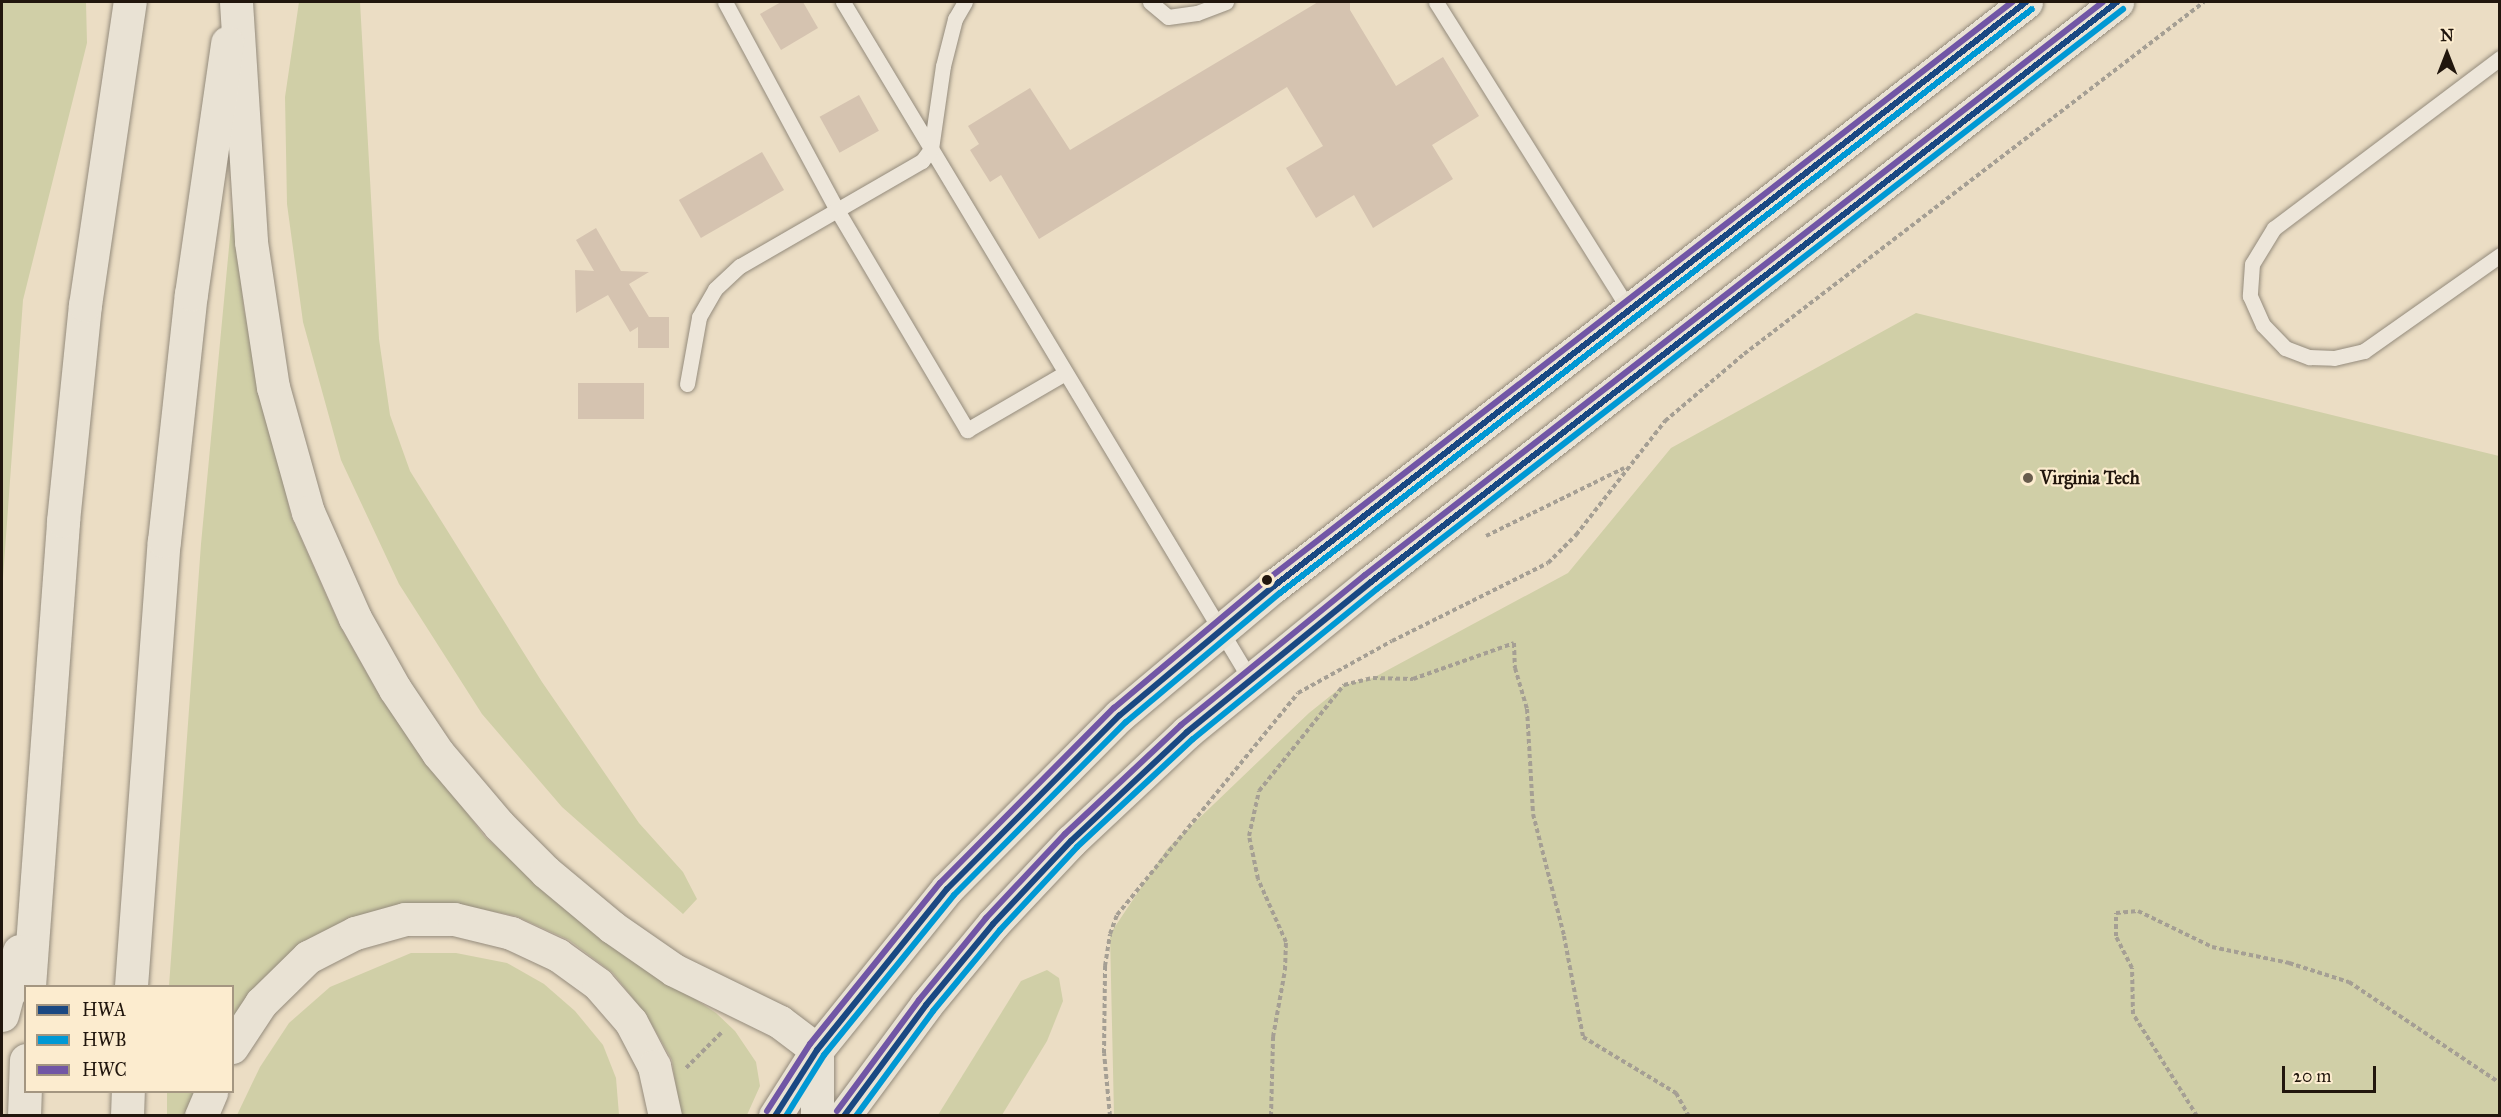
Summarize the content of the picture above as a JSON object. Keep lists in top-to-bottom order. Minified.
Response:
{"places":["Virginia Tech"],"lines":["transit line HWA","transit line HWC","transit line HWB"],"legend":["HWA","HWB","HWC"],"scale_bar":"20 m","north":"top"}
